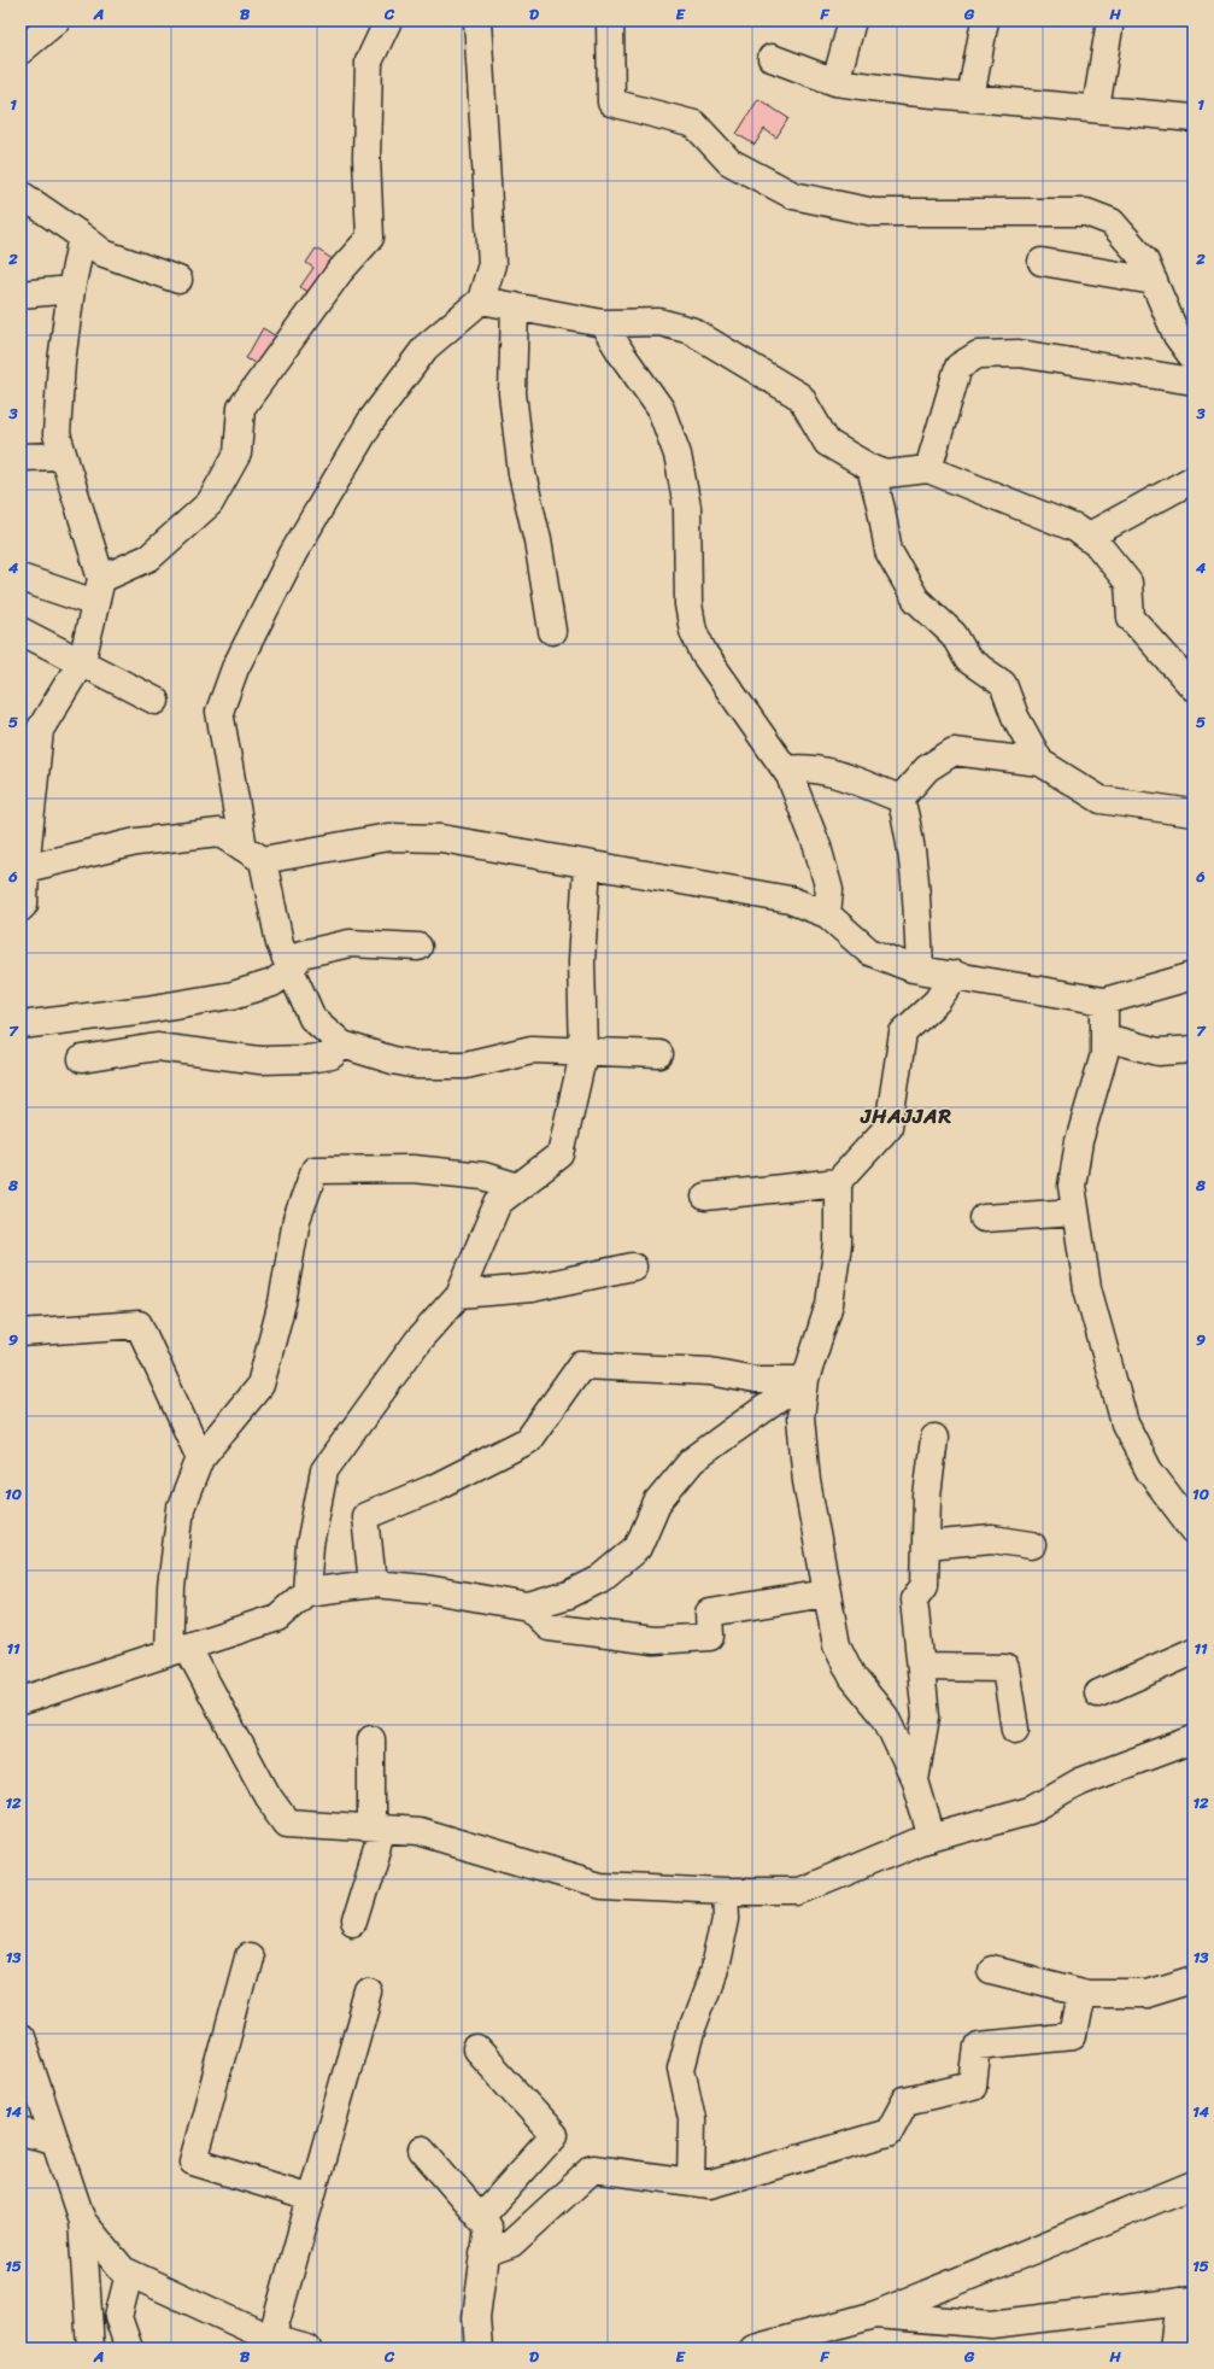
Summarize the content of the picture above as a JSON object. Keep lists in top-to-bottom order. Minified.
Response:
{"districts":["JHAJJAR"],"grid":{"columns":["A","B","C","D","E","F","G","H"],"rows":["1","2","3","4","5","6","7","8","9","10","11","12","13","14","15"]}}
